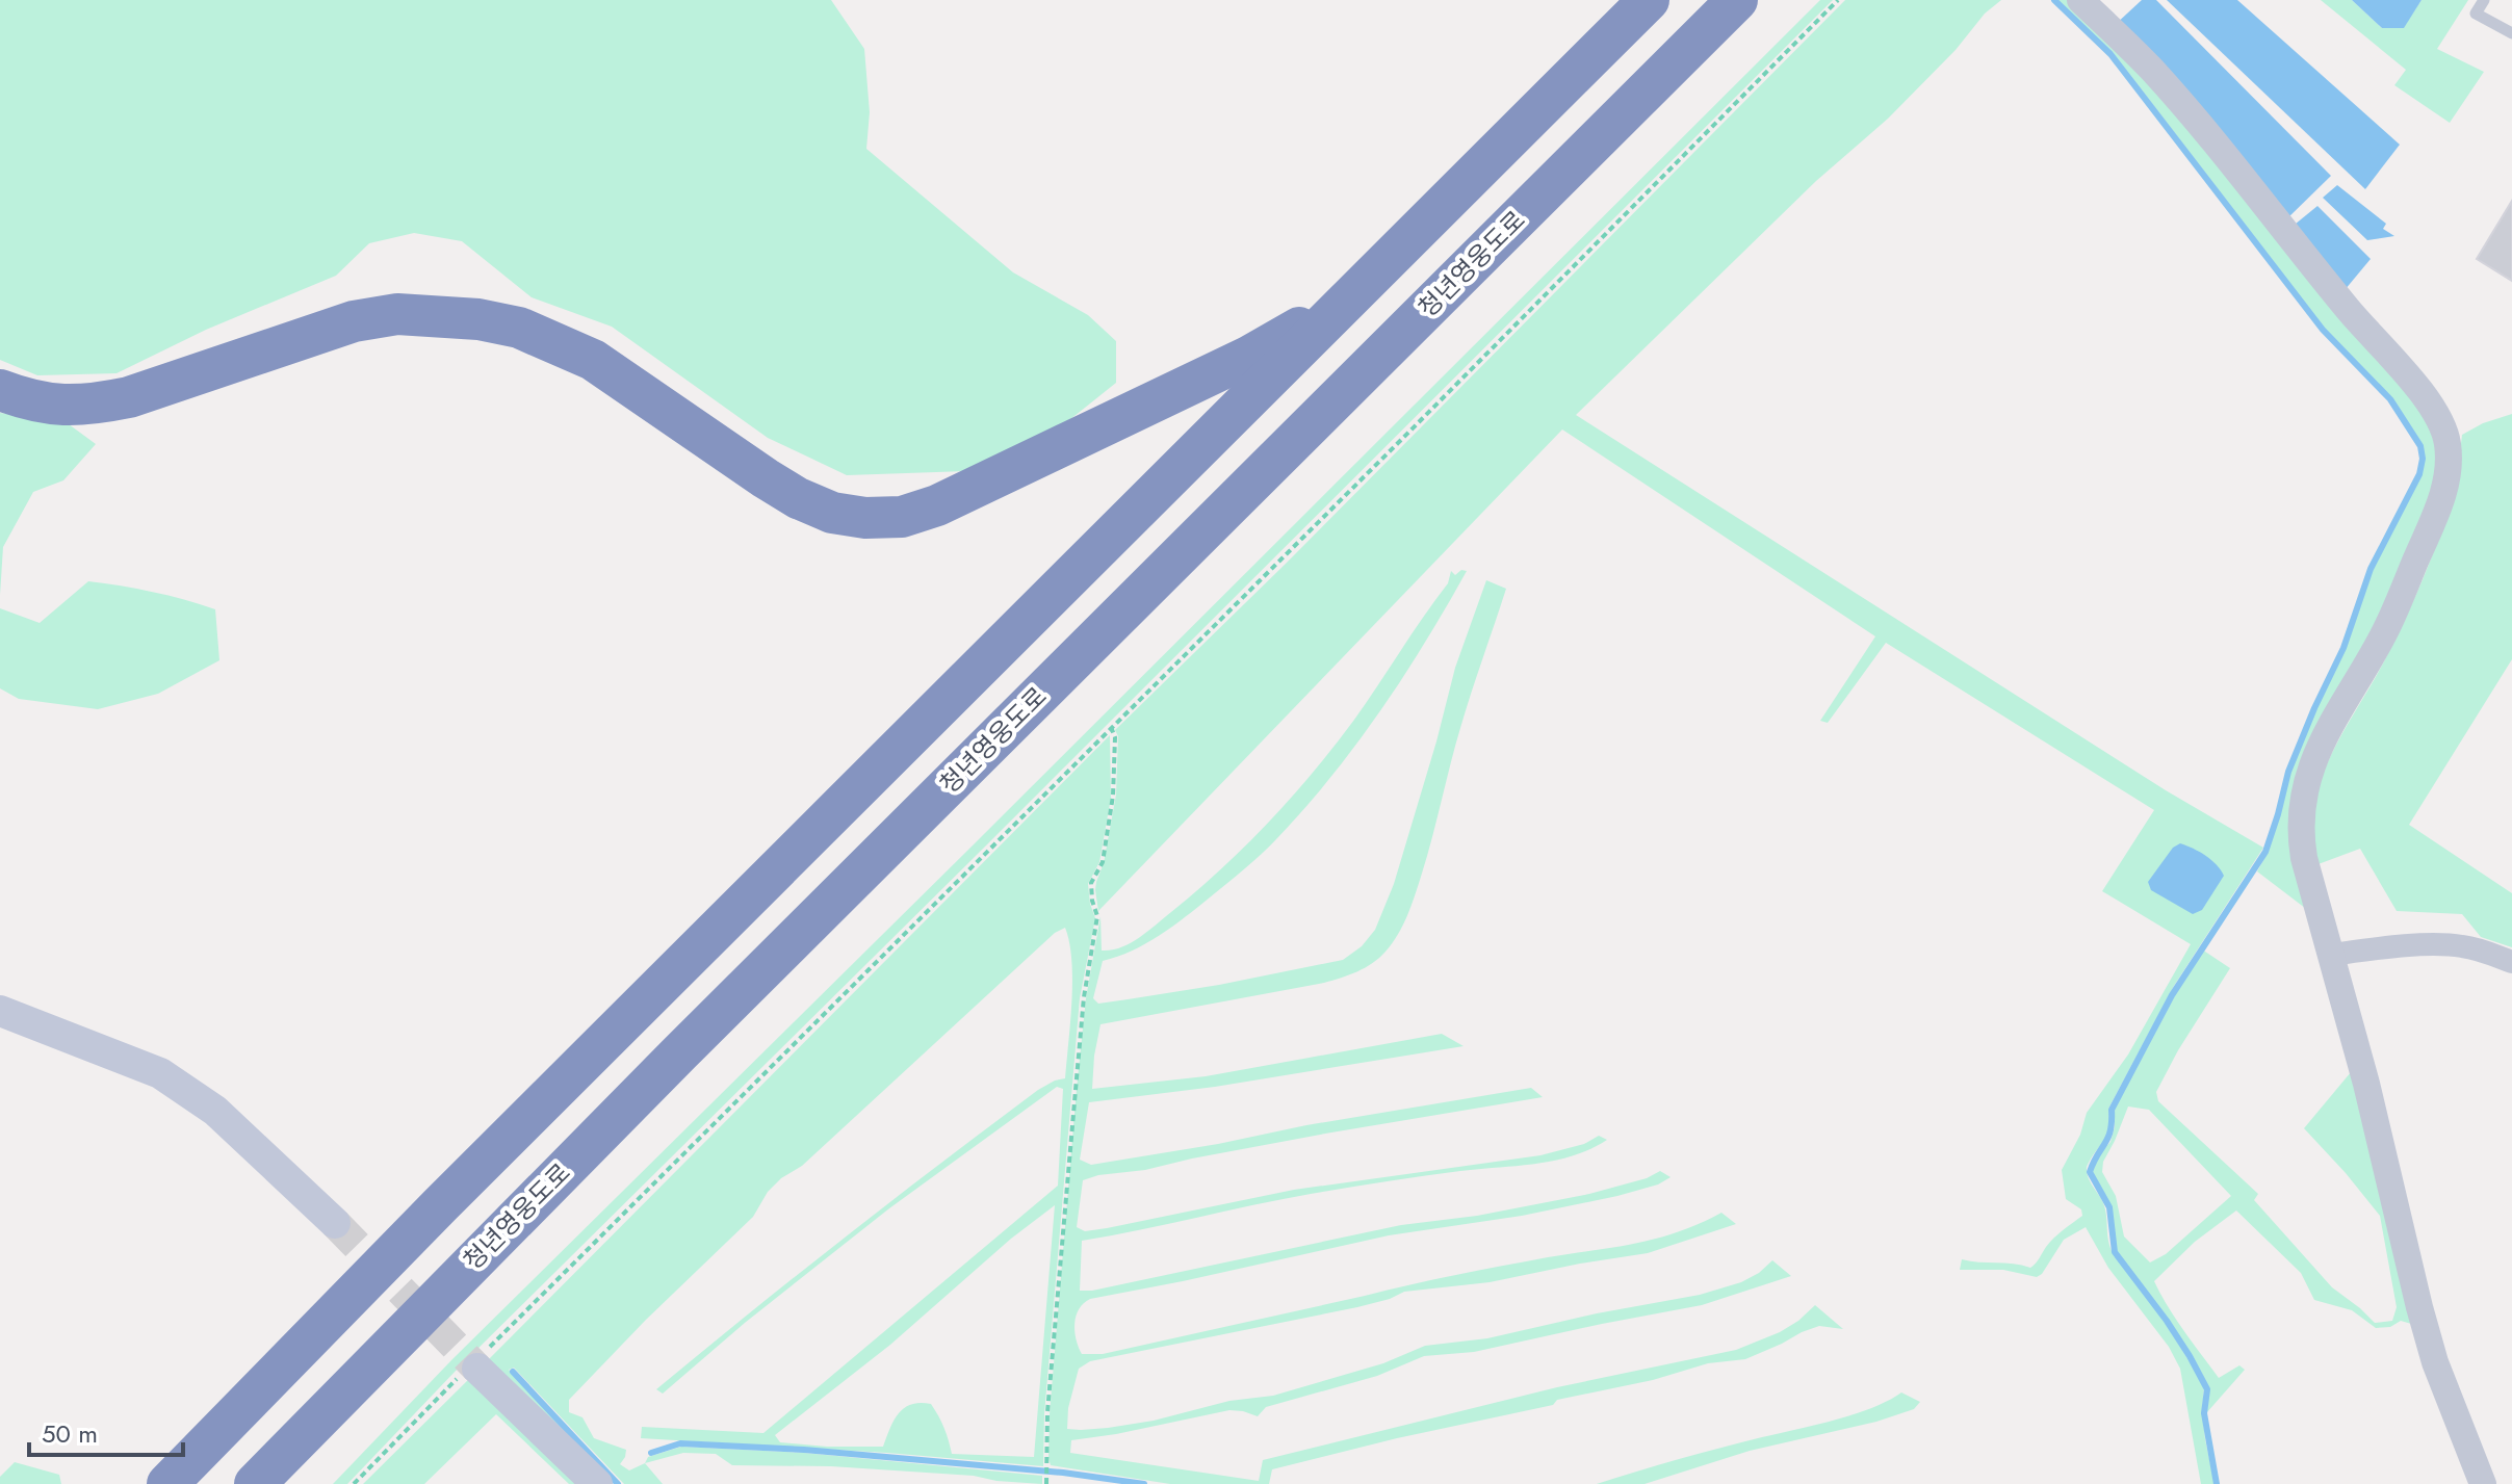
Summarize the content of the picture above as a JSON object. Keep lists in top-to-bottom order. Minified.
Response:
{"streets":{"highway":["청년영웅도로"]},"scale_bar":"50 m"}
